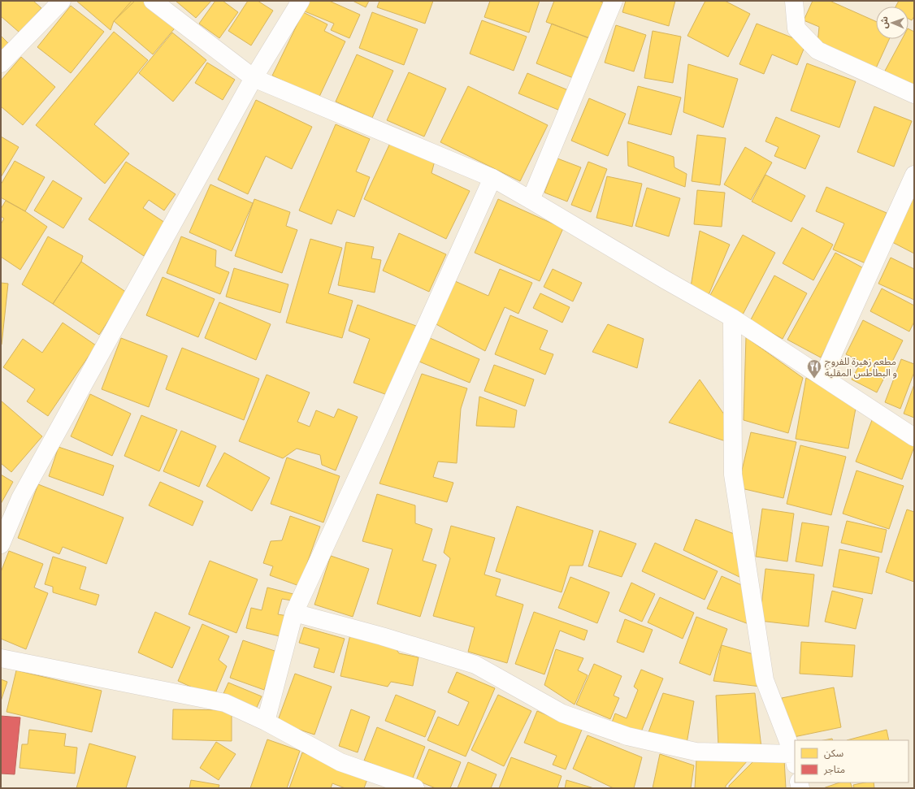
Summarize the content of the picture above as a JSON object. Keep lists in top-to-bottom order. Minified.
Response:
{"places":{"restaurant":["مطعم زهيرة للفروج و البطاطس المقلية"]},"legend":["سكن","متاجر"],"north":"left"}
